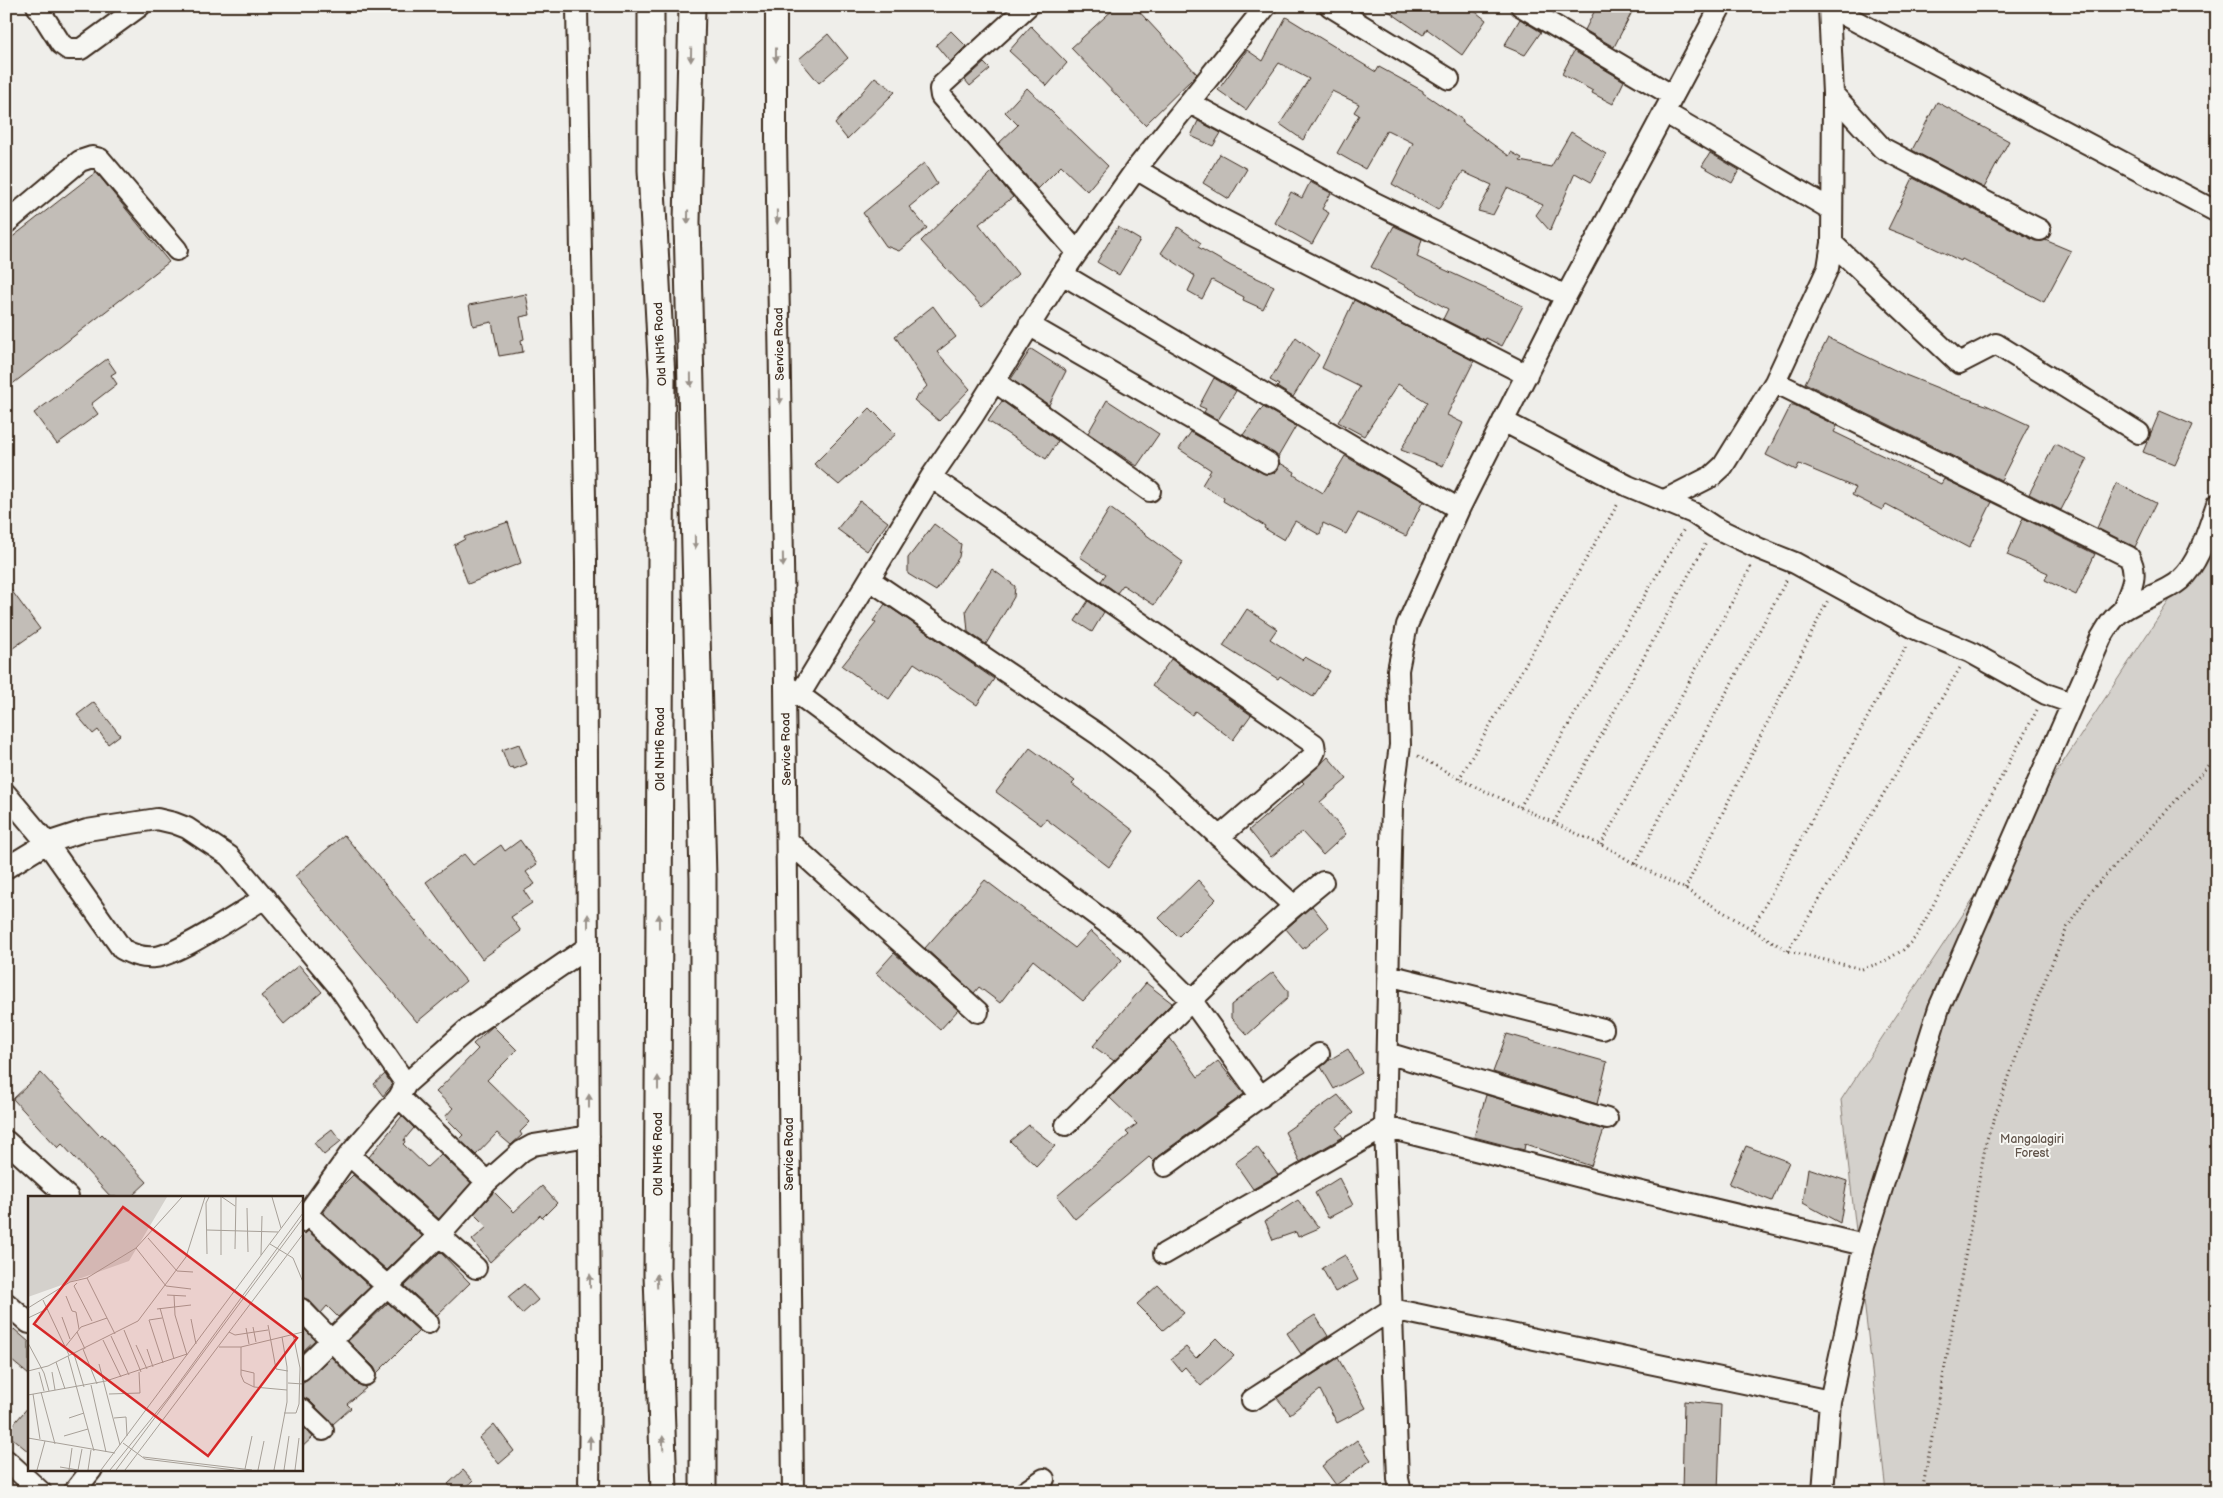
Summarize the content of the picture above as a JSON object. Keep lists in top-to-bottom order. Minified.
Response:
{"streets":{"main road":["Old NH16 Road"],"street":["Service Road"]},"one_way":["Service Road"],"parks":["Mangalagiri Forest"]}
